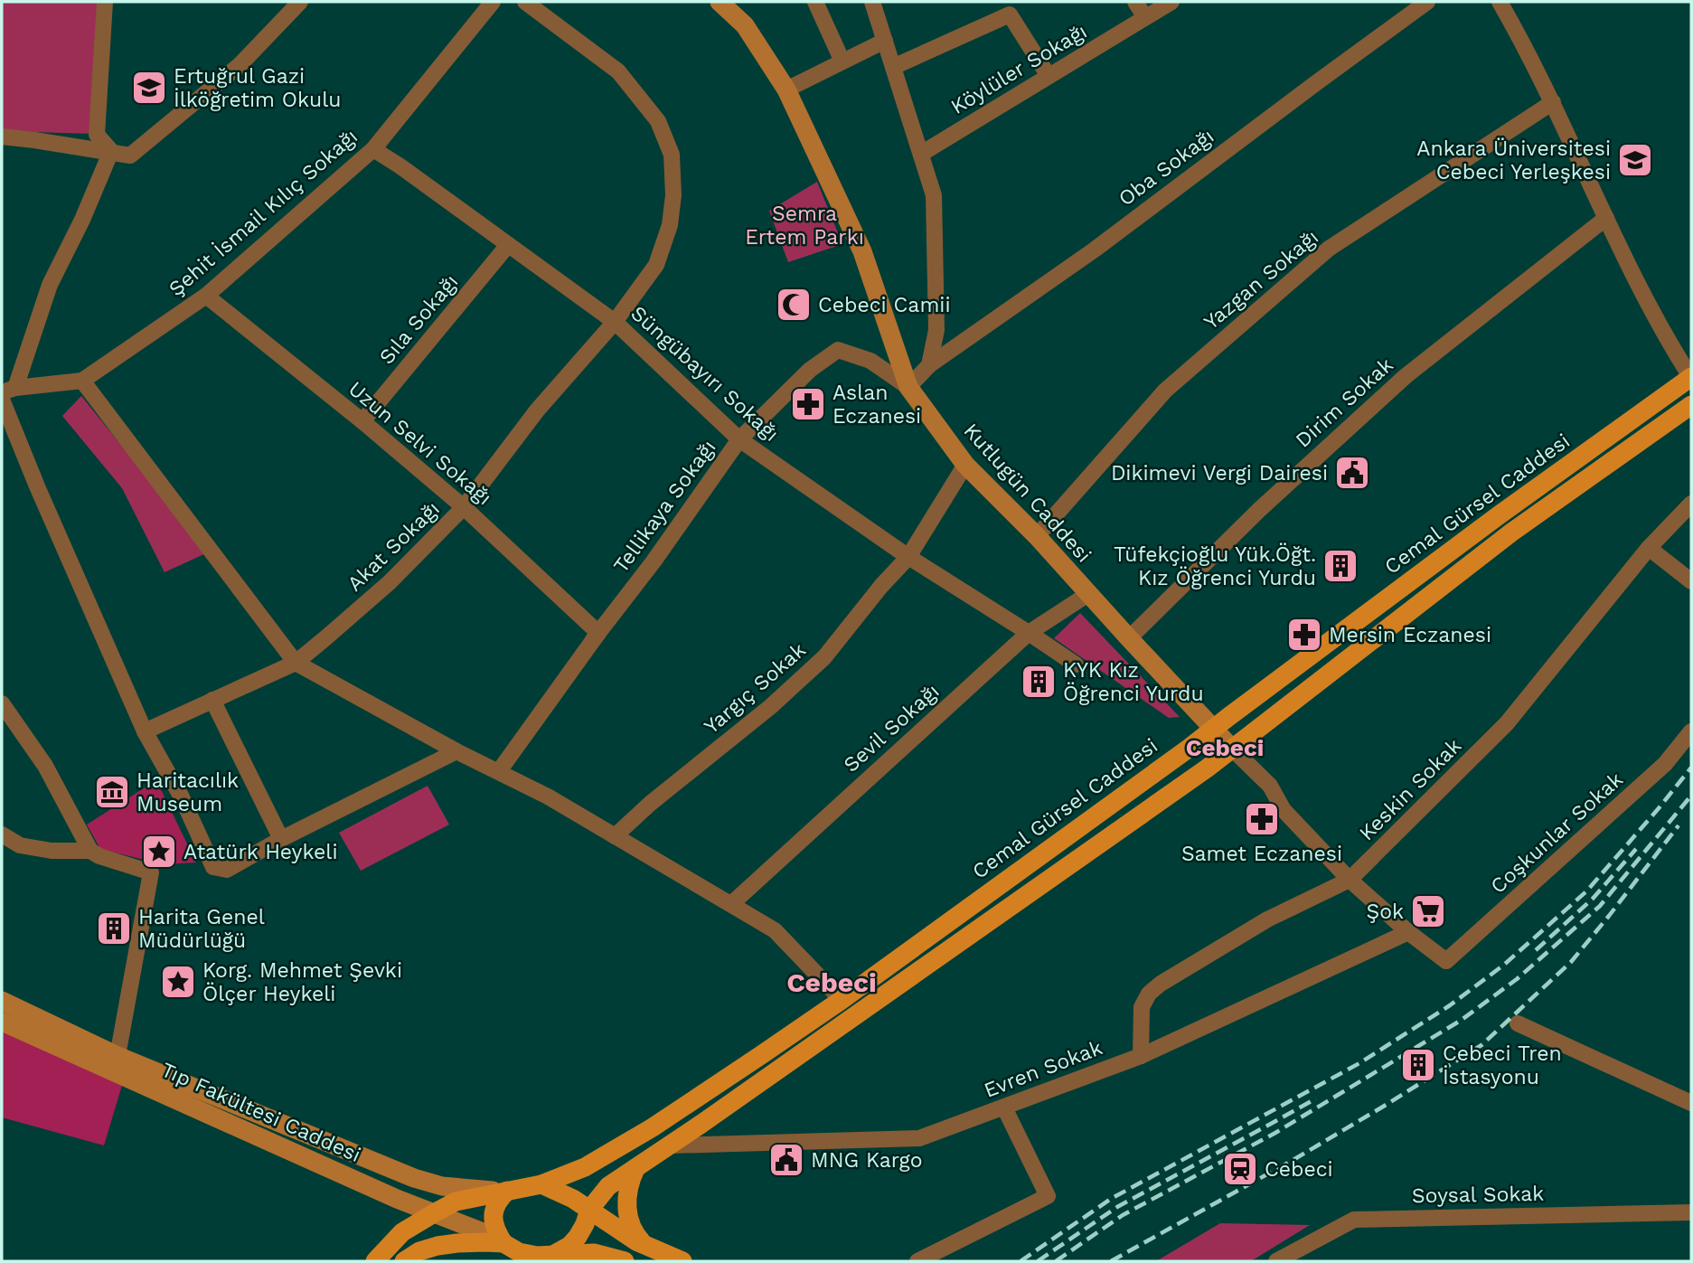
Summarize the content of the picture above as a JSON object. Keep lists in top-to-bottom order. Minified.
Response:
{"streets":{"main road":["Kutlugün Caddesi","Cemal Gürsel Caddesi","Tıp Fakültesi Caddesi"],"street":["Köylüler Sokağı","Oba Sokağı","Şehit İsmail Kılıç Sokağı","Yazgan Sokağı","Sıla Sokağı","Süngübayırı Sokağı","Dirim Sokak","Uzun Selvi Sokağı","Tellikaya Sokağı","Akat Sokağı","Yargıç Sokak","Sevil Sokağı","Keskin Sokak","Coşkunlar Sokak","Evren Sokak","Soysal Sokak"]},"crossings":[["Oba Sokağı","Kutlugün Caddesi"],["Oba Sokağı","Tellikaya Sokağı"],["Şehit İsmail Kılıç Sokağı","Süngübayırı Sokağı"],["Şehit İsmail Kılıç Sokağı","Uzun Selvi Sokağı"],["Yazgan Sokağı","Kutlugün Caddesi"],["Sıla Sokağı","Süngübayırı Sokağı"],["Sıla Sokağı","Uzun Selvi Sokağı"],["Süngübayırı Sokağı","Tellikaya Sokağı"],["Süngübayırı Sokağı","Akat Sokağı"],["Süngübayırı Sokağı","Yargıç Sokak"],["Süngübayırı Sokağı","Sevil Sokağı"],["Dirim Sokak","Kutlugün Caddesi"],["Uzun Selvi Sokağı","Tellikaya Sokağı"],["Uzun Selvi Sokağı","Akat Sokağı"],["Kutlugün Caddesi","Cemal Gürsel Caddesi"],["Kutlugün Caddesi","Tellikaya Sokağı"],["Kutlugün Caddesi","Yargıç Sokak"],["Kutlugün Caddesi","Sevil Sokağı"],["Cemal Gürsel Caddesi","Tıp Fakültesi Caddesi"],["Keskin Sokak","Evren Sokak"],["Coşkunlar Sokak","Evren Sokak"]],"districts":["Cebeci","Cebeci"],"parks":["Semra Ertem Parkı"],"places":{"school or university":["Ertuğrul Gazi İlköğretim Okulu","Ankara Üniversitesi Cebeci Yerleşkesi"],"mosque":["Cebeci Camii"],"pharmacy":["Aslan Eczanesi","Mersin Eczanesi","Samet Eczanesi"],"public building":["Dikimevi Vergi Dairesi","MNG Kargo"],"building":["Tüfekçioğlu Yük.Öğt. Kız Öğrenci Yurdu","KYK Kız Öğrenci Yurdu","Harita Genel Müdürlüğü","Cebeci Tren İstasyonu"],"museum":["Haritacılık Museum"],"place":["Atatürk Heykeli","Korg. Mehmet Şevki Ölçer Heykeli"],"supermarket":["Şok"],"station":["Cebeci"]}}
